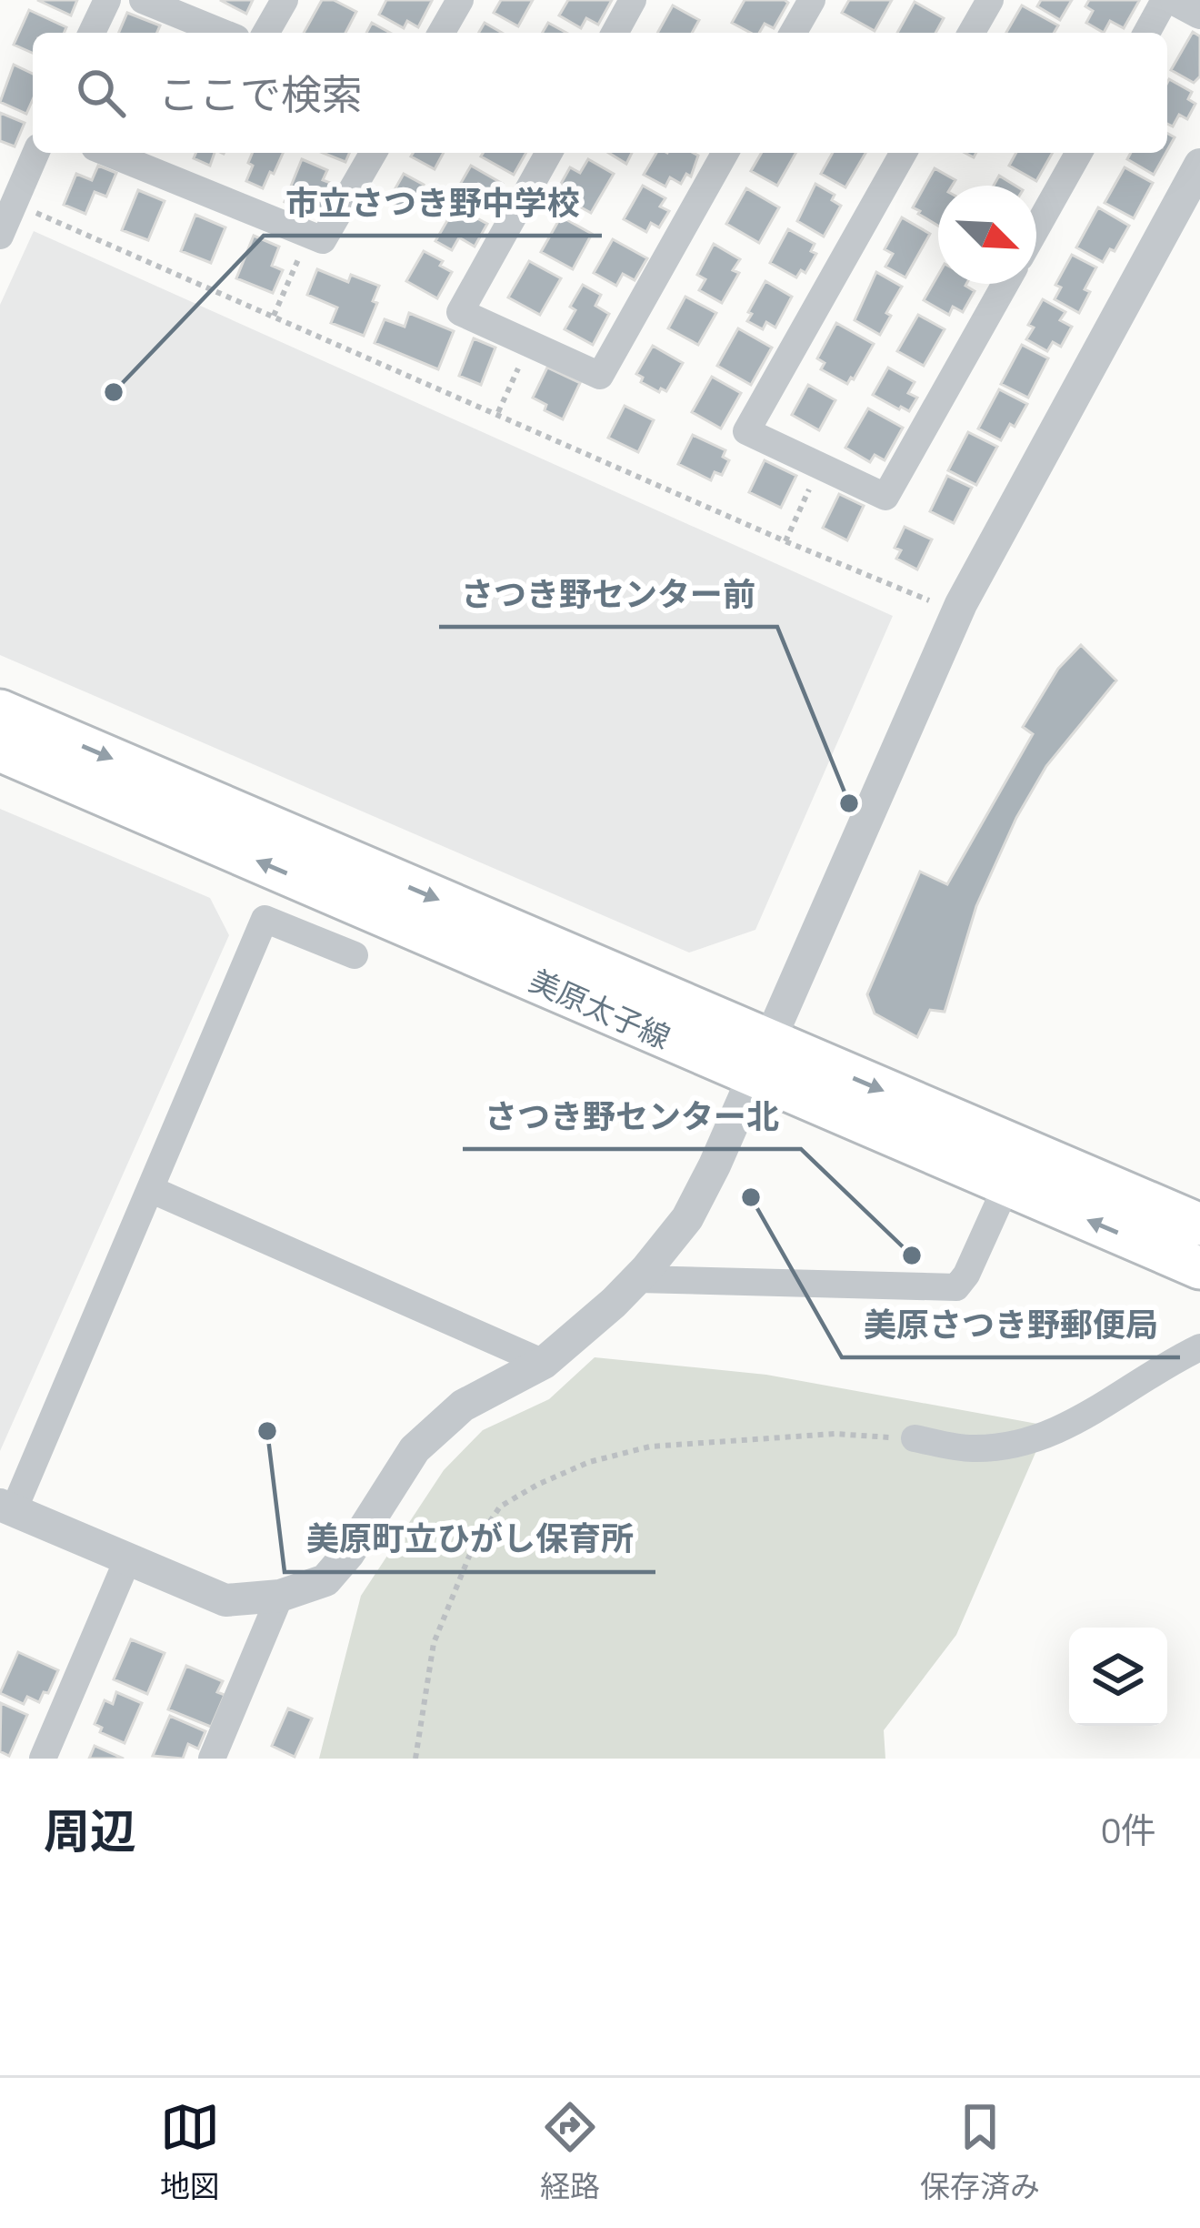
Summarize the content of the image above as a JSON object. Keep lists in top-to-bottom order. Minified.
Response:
{"streets":{"main road":["美原太子線"]},"places":["市立さつき野中学校","さつき野センター前","美原さつき野郵便局","さつき野センター北","美原町立ひがし保育所"],"north":"bottom right","page":{"search":"ここで検索","heading":["周辺","0件"],"nav":["地図","経路","保存済み"]}}
